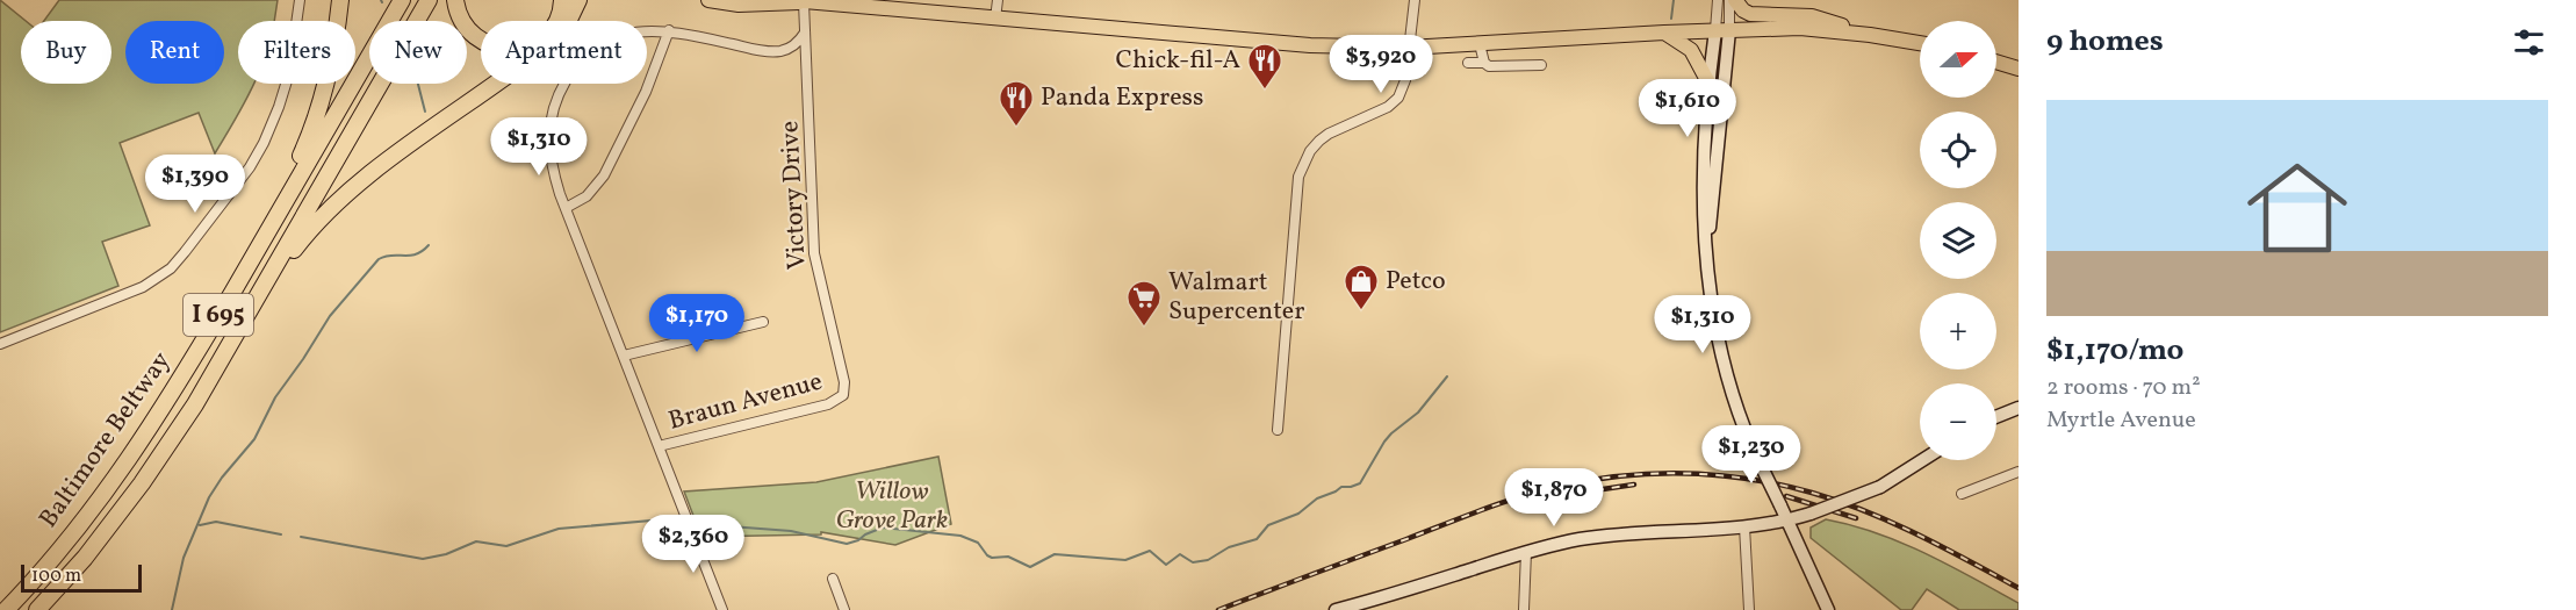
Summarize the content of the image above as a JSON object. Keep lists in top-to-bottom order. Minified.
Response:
{"streets":{"highway":["I 695","Baltimore Beltway"],"street":["Victory Drive","Braun Avenue"]},"crossings":[["Victory Drive","Braun Avenue"]],"parks":["Willow Grove Park"],"places":{"restaurant":["Chick-fil-A","Panda Express"],"shop":["Petco"],"supermarket":["Walmart Supercenter"]},"scale_bar":"100 m","north":"right","page":{"heading":"9 homes","map_buttons":["+","−"],"chip":["Buy","Rent","Filters","New","Apartment"],"price":["$3,920","$1,610","$1,310","$1,390","$1,170","$1,310","$1,230","$1,870","$2,360"],"list":[{"name":"$1,170/mo","note":"2 rooms · 70 m² · Myrtle Avenue"}],"scale":"100 m"}}
